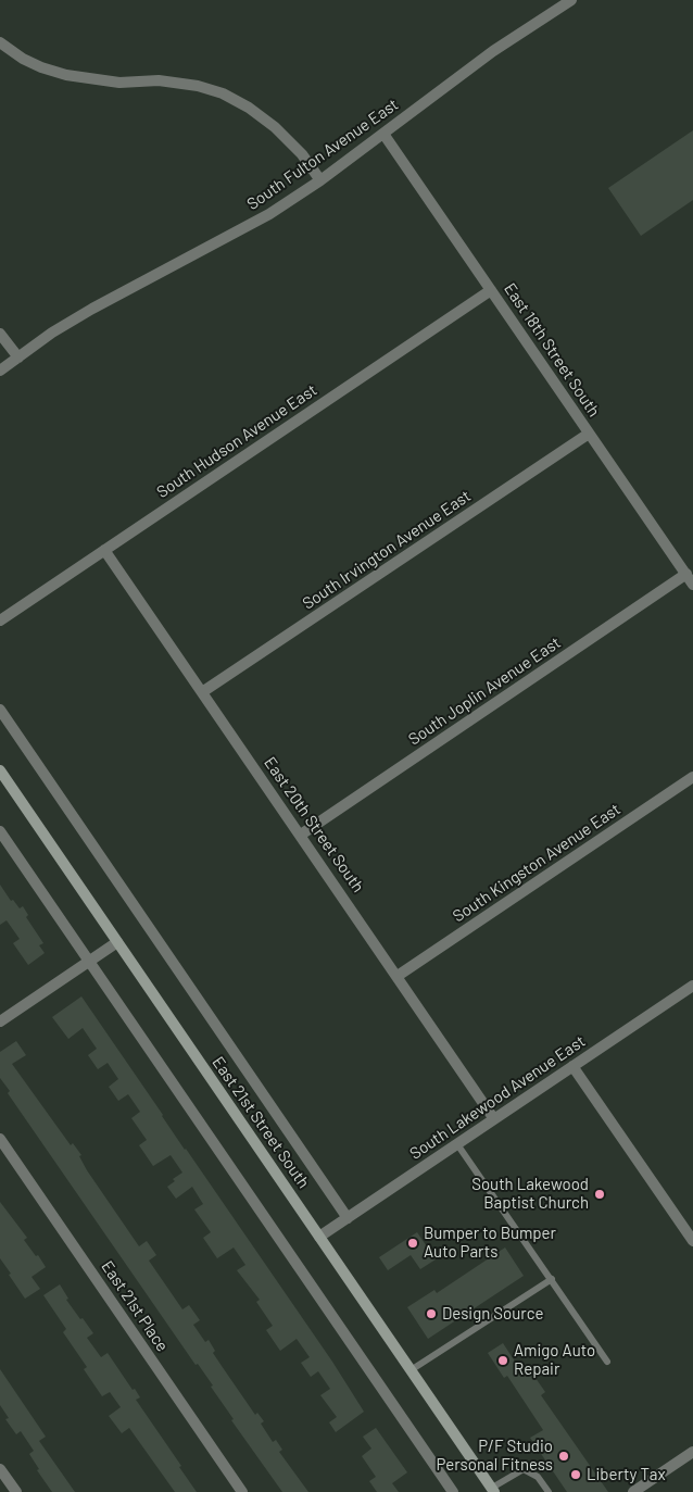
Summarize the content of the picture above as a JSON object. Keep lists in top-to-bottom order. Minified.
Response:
{"streets":{"main road":["East 21st Street South"],"street":["South Fulton Avenue East","East 18th Street South","South Hudson Avenue East","South Irvington Avenue East","South Joplin Avenue East","East 20th Street South","South Kingston Avenue East","South Lakewood Avenue East","East 21st Place"]},"crossings":[["South Fulton Avenue East","East 18th Street South"],["East 18th Street South","South Hudson Avenue East"],["East 18th Street South","South Irvington Avenue East"],["East 18th Street South","South Joplin Avenue East"],["South Hudson Avenue East","East 20th Street South"],["South Irvington Avenue East","East 20th Street South"],["South Joplin Avenue East","East 20th Street South"],["East 20th Street South","South Kingston Avenue East"],["East 20th Street South","South Lakewood Avenue East"],["South Lakewood Avenue East","East 21st Street South"]],"places":["South Lakewood Baptist Church","Bumper to Bumper Auto Parts","Design Source","Amigo Auto Repair","P/F Studio Personal Fitness","Liberty Tax"]}
